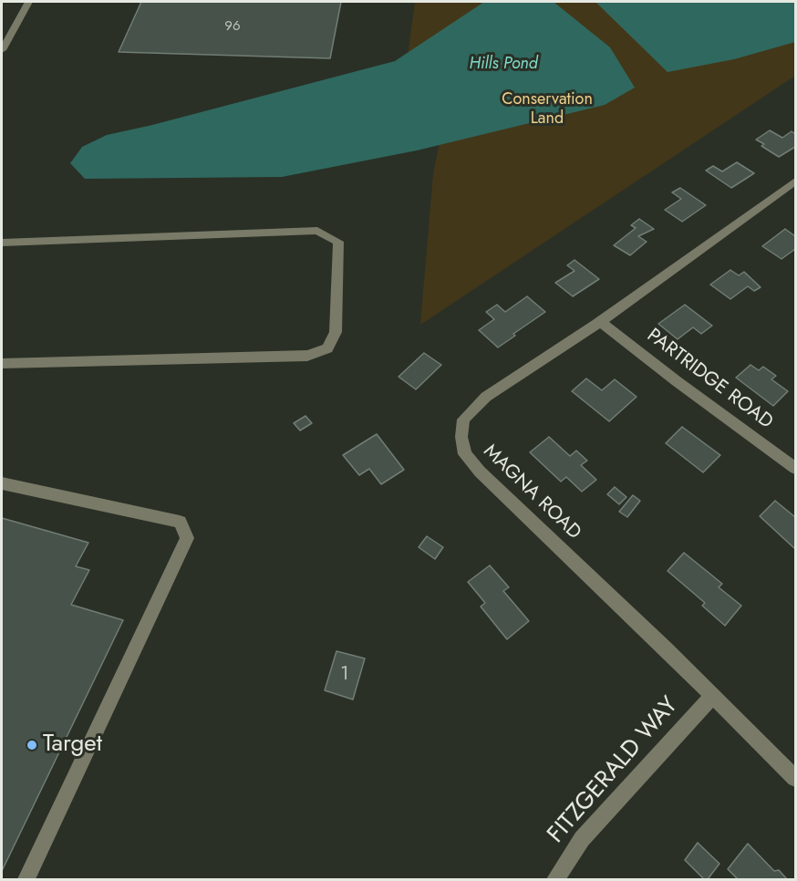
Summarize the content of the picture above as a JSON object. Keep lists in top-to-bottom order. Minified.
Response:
{"streets":{"street":["PARTRIDGE ROAD","MAGNA ROAD","FITZGERALD WAY"]},"crossings":[["PARTRIDGE ROAD","MAGNA ROAD"],["MAGNA ROAD","FITZGERALD WAY"]],"water":["Hills Pond"],"parks":["Conservation Land"],"places":["Target"],"house_numbers":["96","1"]}
